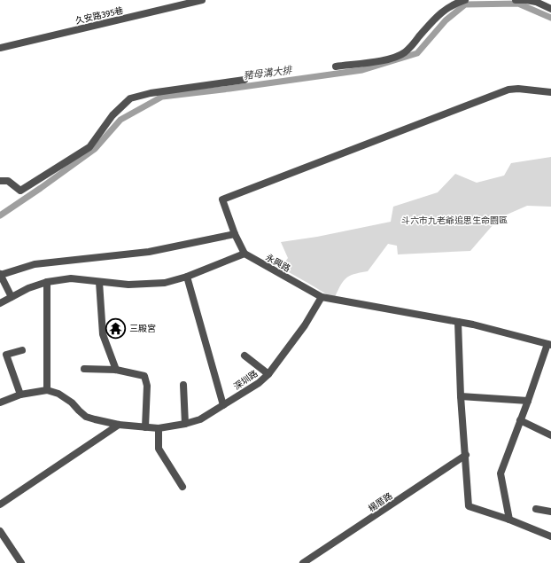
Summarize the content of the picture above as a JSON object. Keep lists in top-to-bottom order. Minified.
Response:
{"streets":{"street":["久安路395巷","永興路","深圳路","楊厝路"]},"crossings":[["永興路","深圳路"]],"water":["豬母溝大排"],"parks":["斗六市九老爺追思生命園區"],"places":{"temple":["三殿宮"]}}
